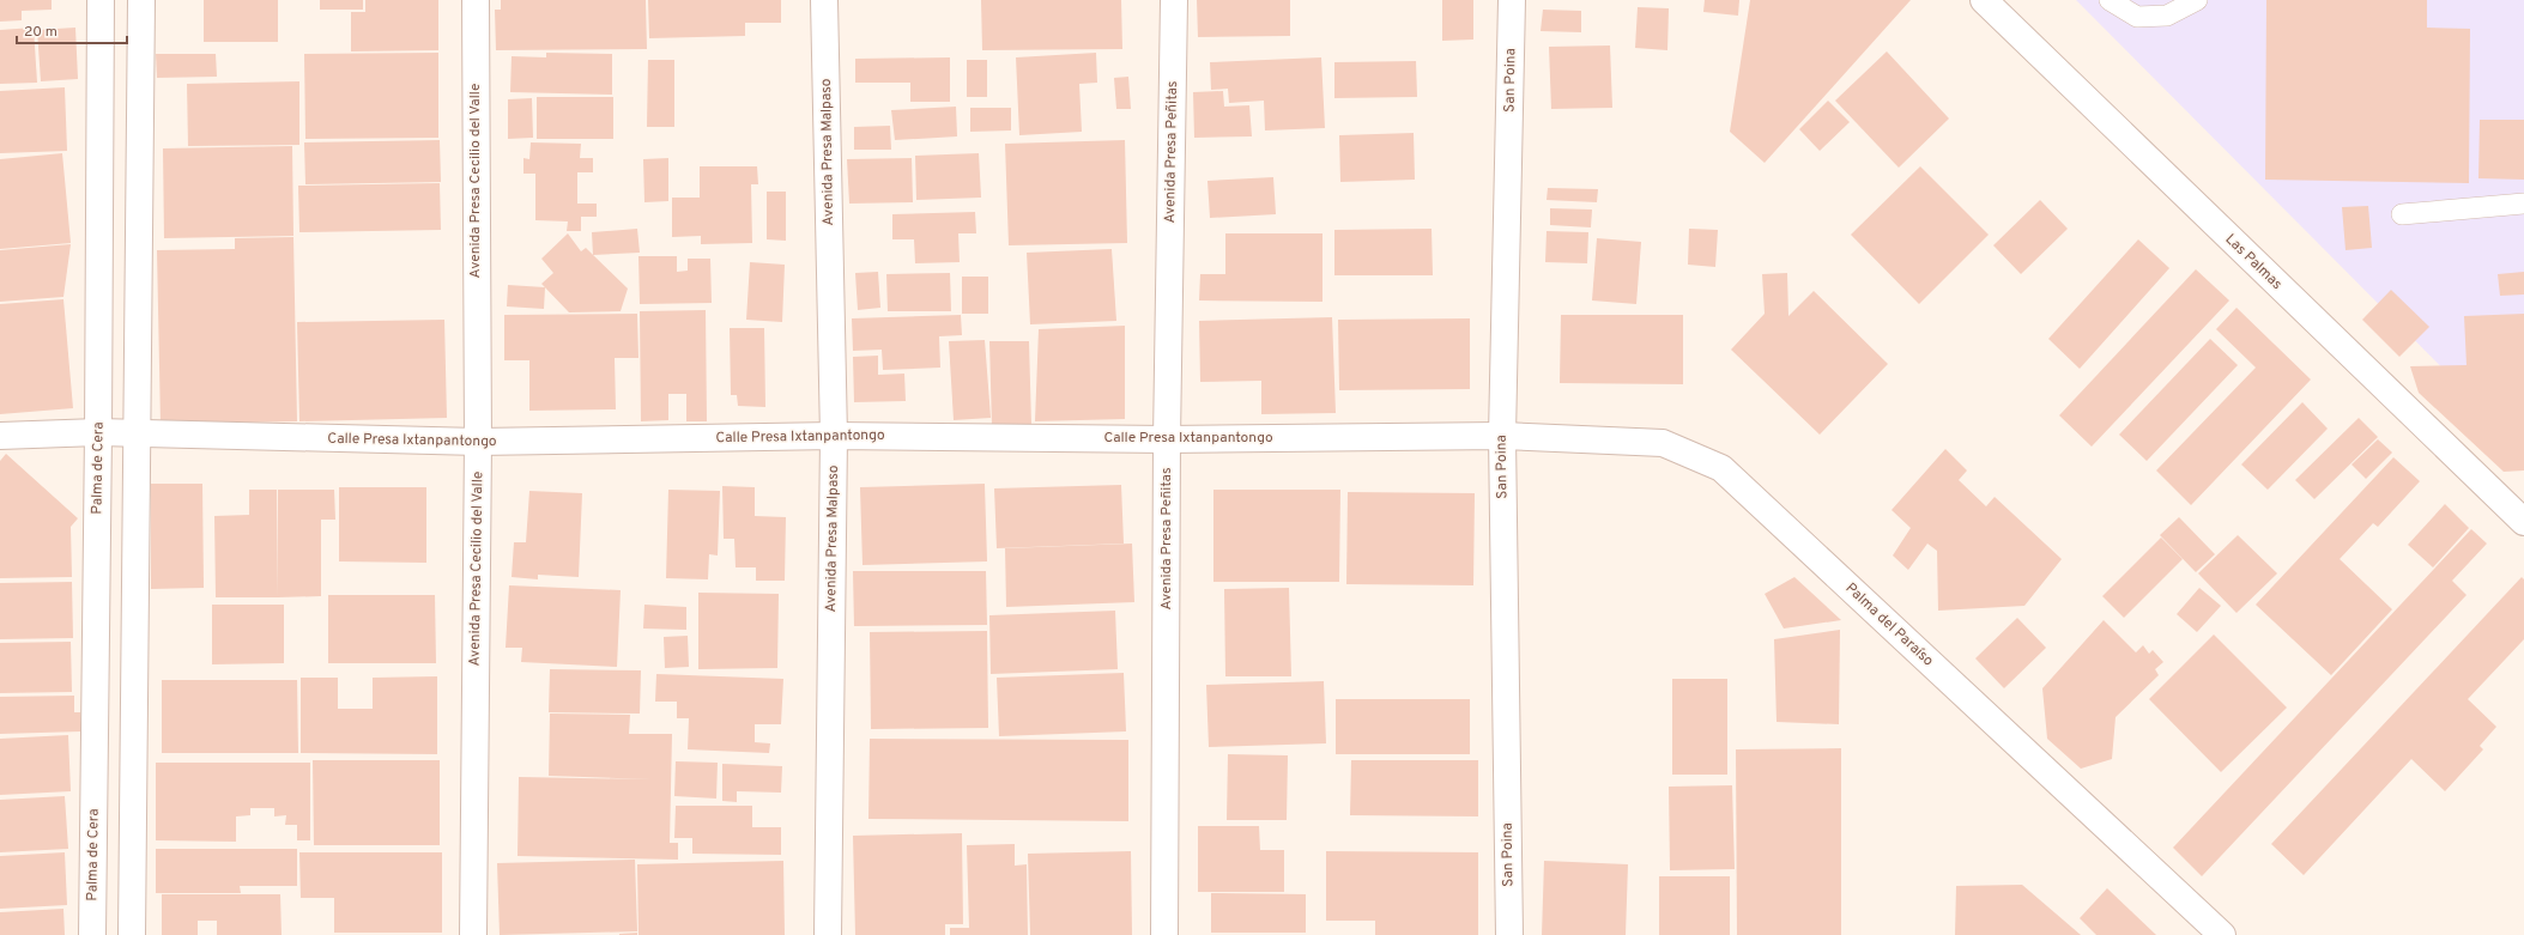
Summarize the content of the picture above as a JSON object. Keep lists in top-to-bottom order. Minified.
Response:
{"streets":{"street":["San Poina","Avenida Presa Malpaso","Avenida Presa Peñitas","Avenida Presa Cecilio del Valle","Las Palmas","Calle Presa Ixtanpantongo","Palma de Cera","Palma del Paraíso"]},"crossings":[["San Poina","Calle Presa Ixtanpantongo"],["San Poina","Palma del Paraíso"],["Avenida Presa Malpaso","Calle Presa Ixtanpantongo"],["Avenida Presa Peñitas","Calle Presa Ixtanpantongo"],["Avenida Presa Cecilio del Valle","Calle Presa Ixtanpantongo"],["Calle Presa Ixtanpantongo","Palma de Cera"],["Calle Presa Ixtanpantongo","Palma del Paraíso"]],"scale_bar":"20 m"}
